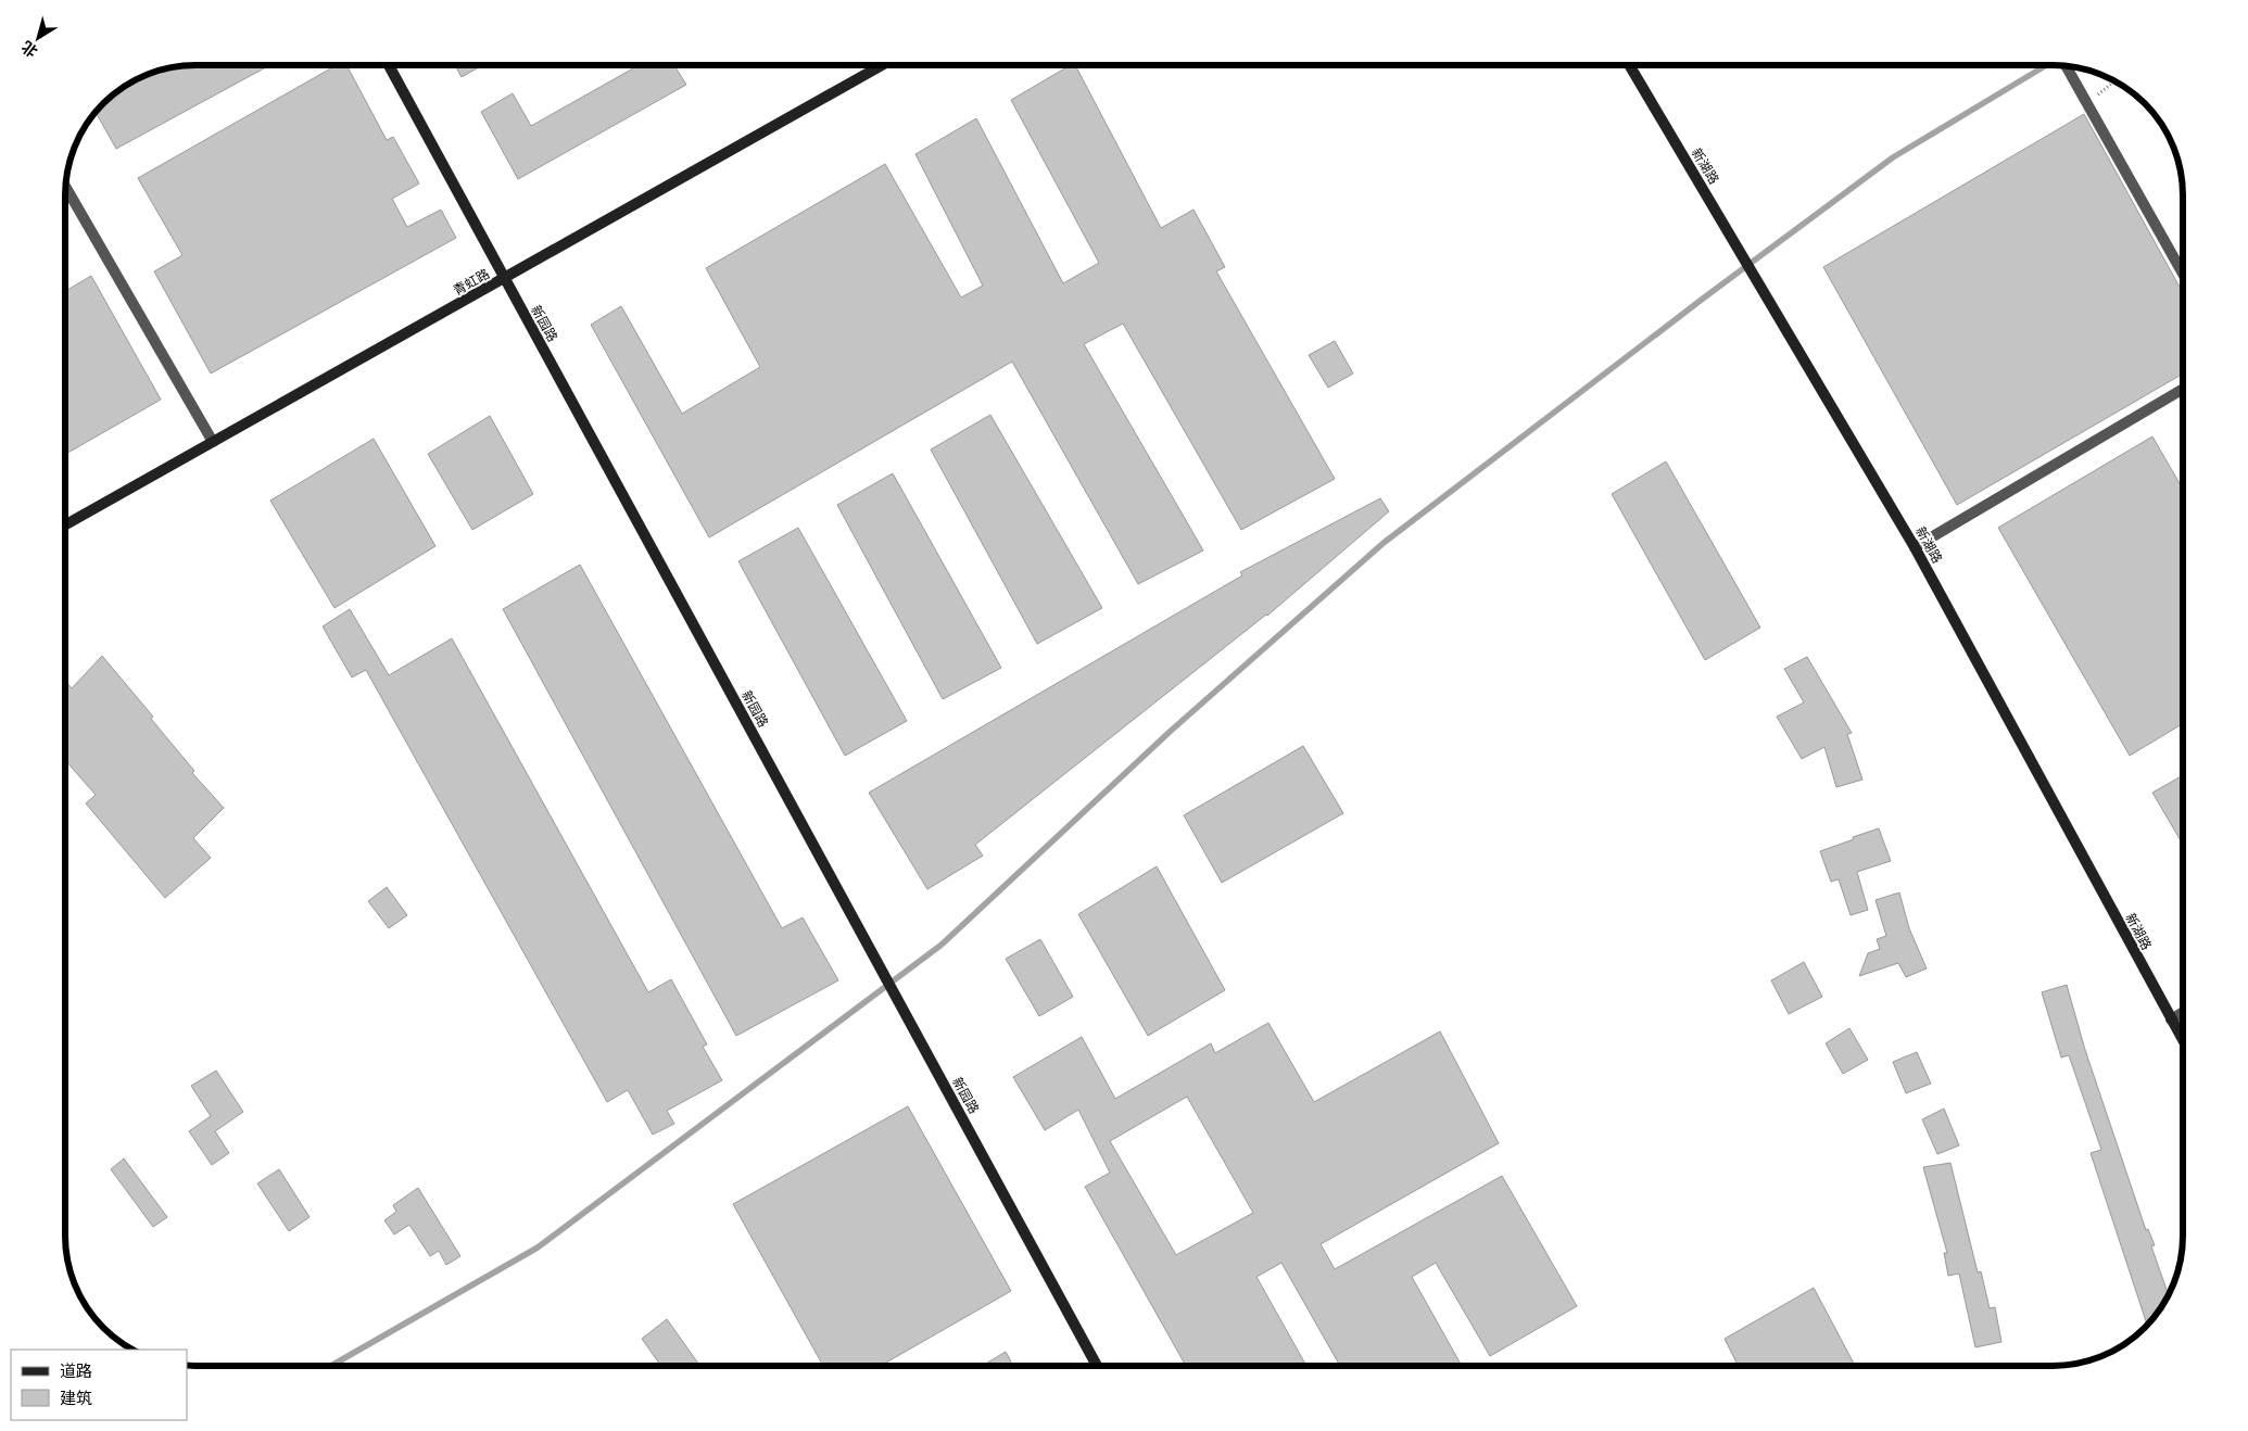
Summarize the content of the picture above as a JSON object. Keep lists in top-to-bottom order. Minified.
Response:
{"streets":{"street":["新湖路","青虹路","新园路"]},"crossings":[["青虹路","新园路"]],"legend":["道路","建筑"],"north":"bottom left"}
